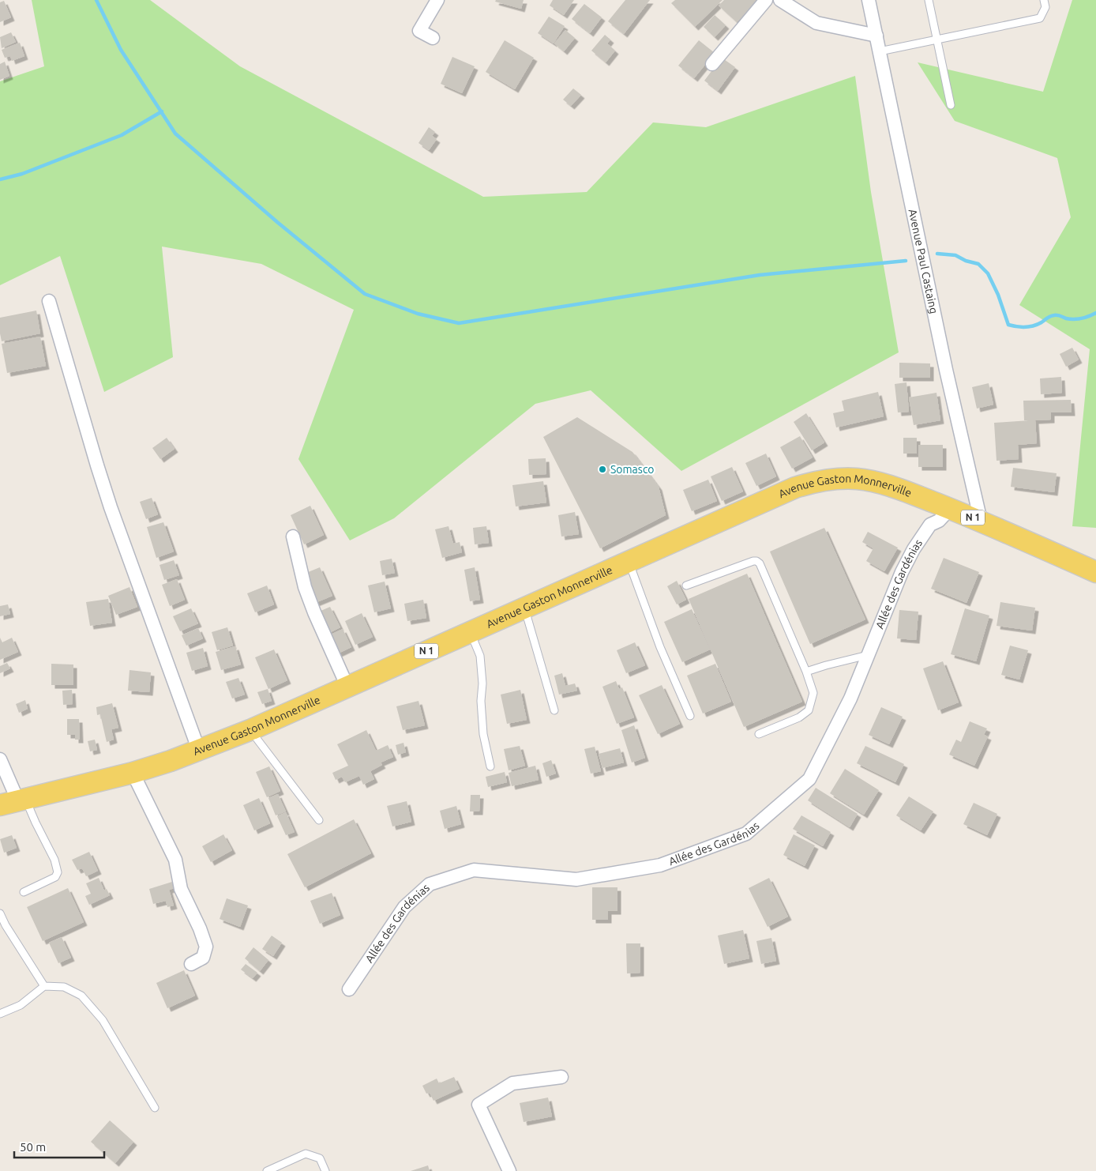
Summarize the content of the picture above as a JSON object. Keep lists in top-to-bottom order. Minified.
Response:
{"streets":{"main road":["Avenue Gaston Monnerville","N 1"],"street":["Avenue Paul Castaing","Allée des Gardénias"]},"crossings":[["Avenue Paul Castaing","Avenue Gaston Monnerville"],["Avenue Gaston Monnerville","Allée des Gardénias"]],"places":["Somasco"],"scale_bar":"50 m"}
